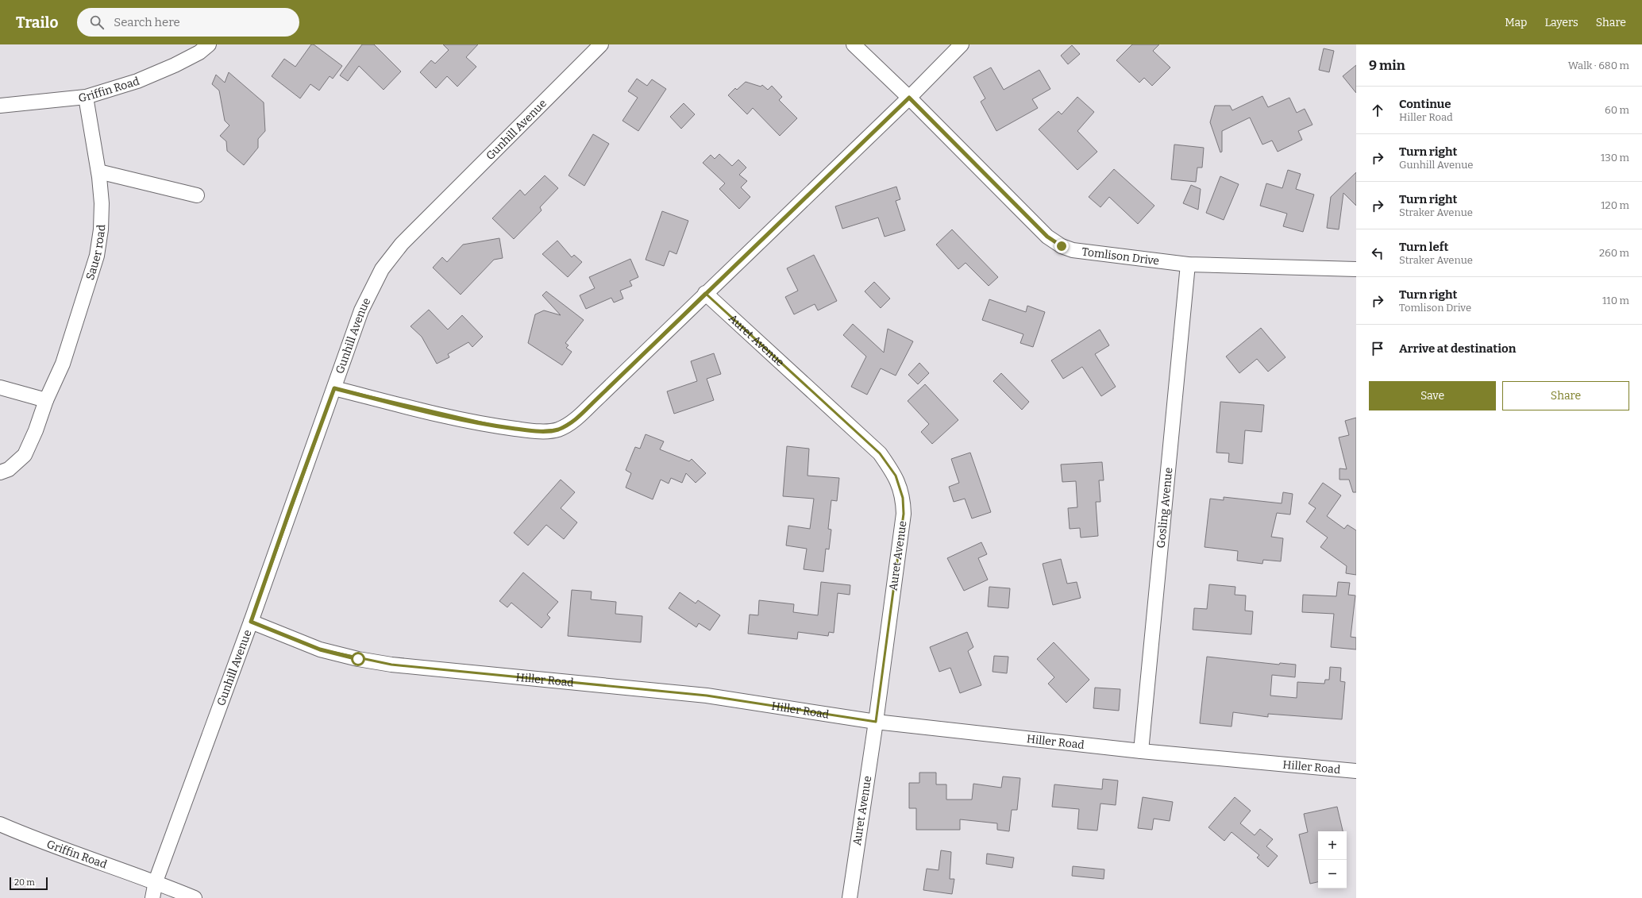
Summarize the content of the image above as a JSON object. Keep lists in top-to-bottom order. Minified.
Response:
{"streets":{"street":["Griffin Road","Gunhill Avenue","Sauer road","Tomlison Drive","Auret Avenue","Gosling Avenue","Hiller Road"]},"crossings":[["Griffin Road","Gunhill Avenue"],["Griffin Road","Sauer road"],["Gunhill Avenue","Hiller Road"],["Tomlison Drive","Gosling Avenue"],["Auret Avenue","Hiller Road"],["Gosling Avenue","Hiller Road"]],"scale_bar":"20 m","page":{"header":"Trailo","search":"Search here","nav":["Map","Layers","Share"],"heading":["9 min","Walk · 680 m"],"list":[["Continue","Hiller Road","60 m"],["Turn right","Gunhill Avenue","130 m"],["Turn right","Straker Avenue","120 m"],["Turn left","Straker Avenue","260 m"],["Turn right","Tomlison Drive","110 m"],"Arrive at destination"],"buttons":["Save","Share"],"map_buttons":["+","−"],"scale":"20 m"}}
